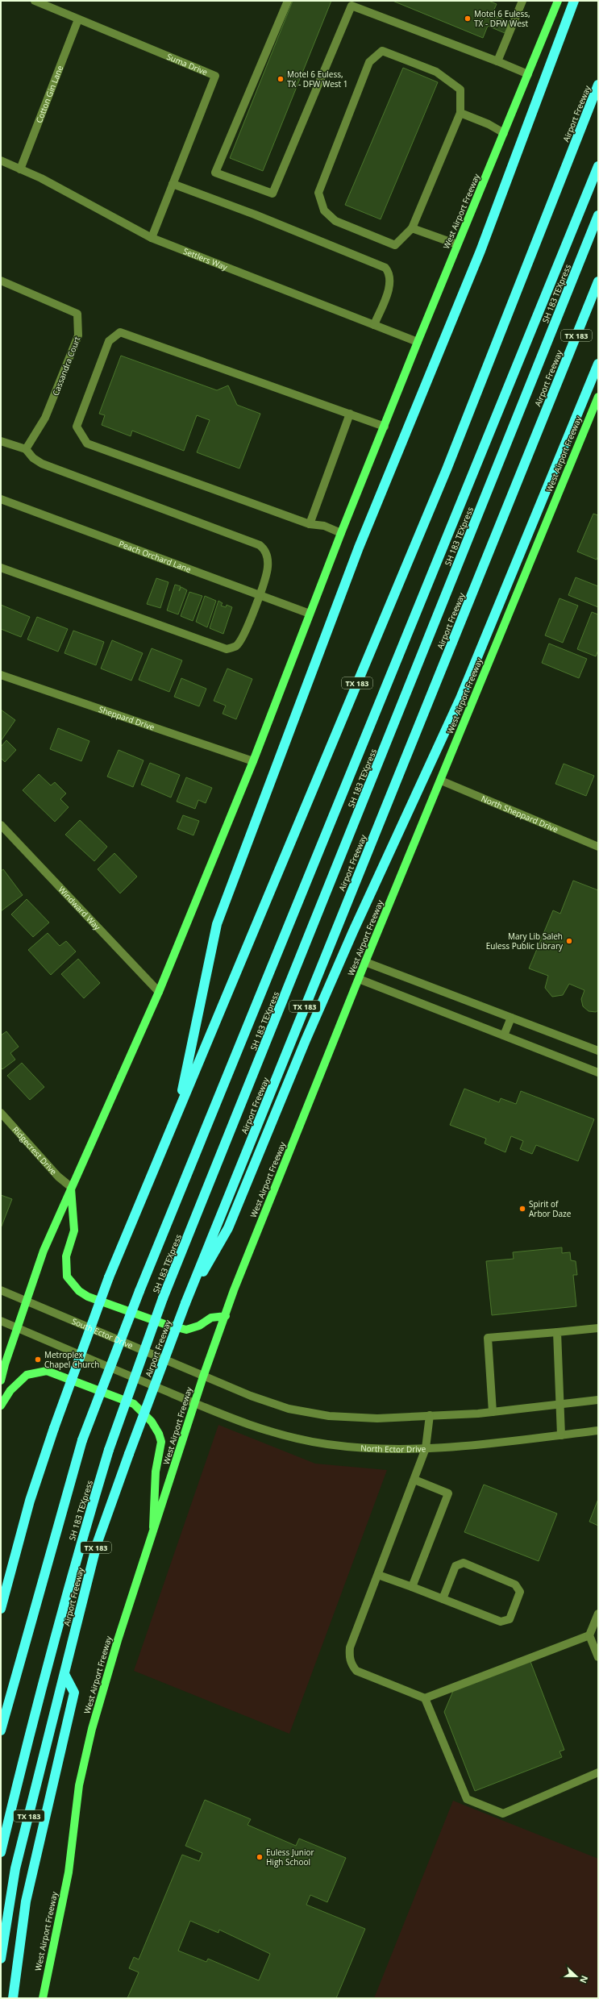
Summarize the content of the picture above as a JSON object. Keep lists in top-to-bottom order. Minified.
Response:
{"streets":{"highway":["Airport Freeway","SH 183 TEXpress","TX 183"],"main road":["West Airport Freeway"],"street":["Suma Drive","Cotton Gin Lane","Settlers Way","Cassandra Court","Peach Orchard Lane","Sheppard Drive","North Sheppard Drive","Windward Way","Ridgecrest Drive","South Ector Drive","North Ector Drive"]},"crossings":[["Suma Drive","Cotton Gin Lane"],["Suma Drive","Settlers Way"],["Cotton Gin Lane","Settlers Way"],["West Airport Freeway","Settlers Way"],["West Airport Freeway","Peach Orchard Lane"],["West Airport Freeway","Sheppard Drive"],["West Airport Freeway","North Sheppard Drive"],["West Airport Freeway","Windward Way"],["West Airport Freeway","Ridgecrest Drive"],["West Airport Freeway","South Ector Drive"],["West Airport Freeway","North Ector Drive"]],"places":["Motel 6 Euless, TX - DFW West","Motel 6 Euless, TX - DFW West 1","Mary Lib Saleh Euless Public Library","Spirit of Arbor Daze","Metroplex Chapel Church","Euless Junior High School"],"north":"right"}
